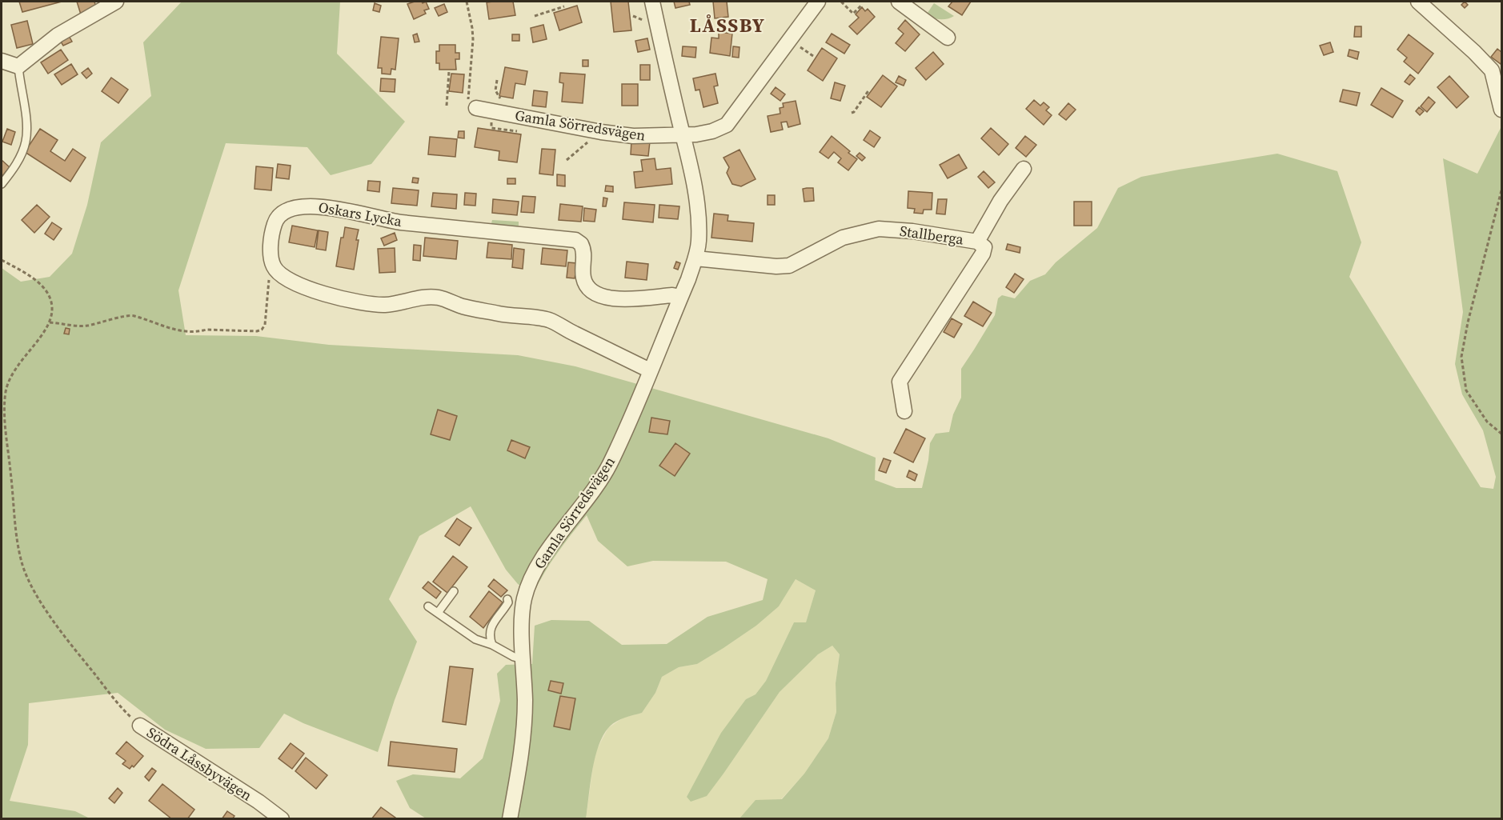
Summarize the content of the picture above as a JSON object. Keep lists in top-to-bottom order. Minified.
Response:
{"streets":{"street":["Gamla Sörredsvägen","Oskars Lycka","Stallberga","Södra Låssbyvägen"]},"crossings":[["Gamla Sörredsvägen","Oskars Lycka"],["Gamla Sörredsvägen","Stallberga"]],"districts":["LÅSSBY"]}
